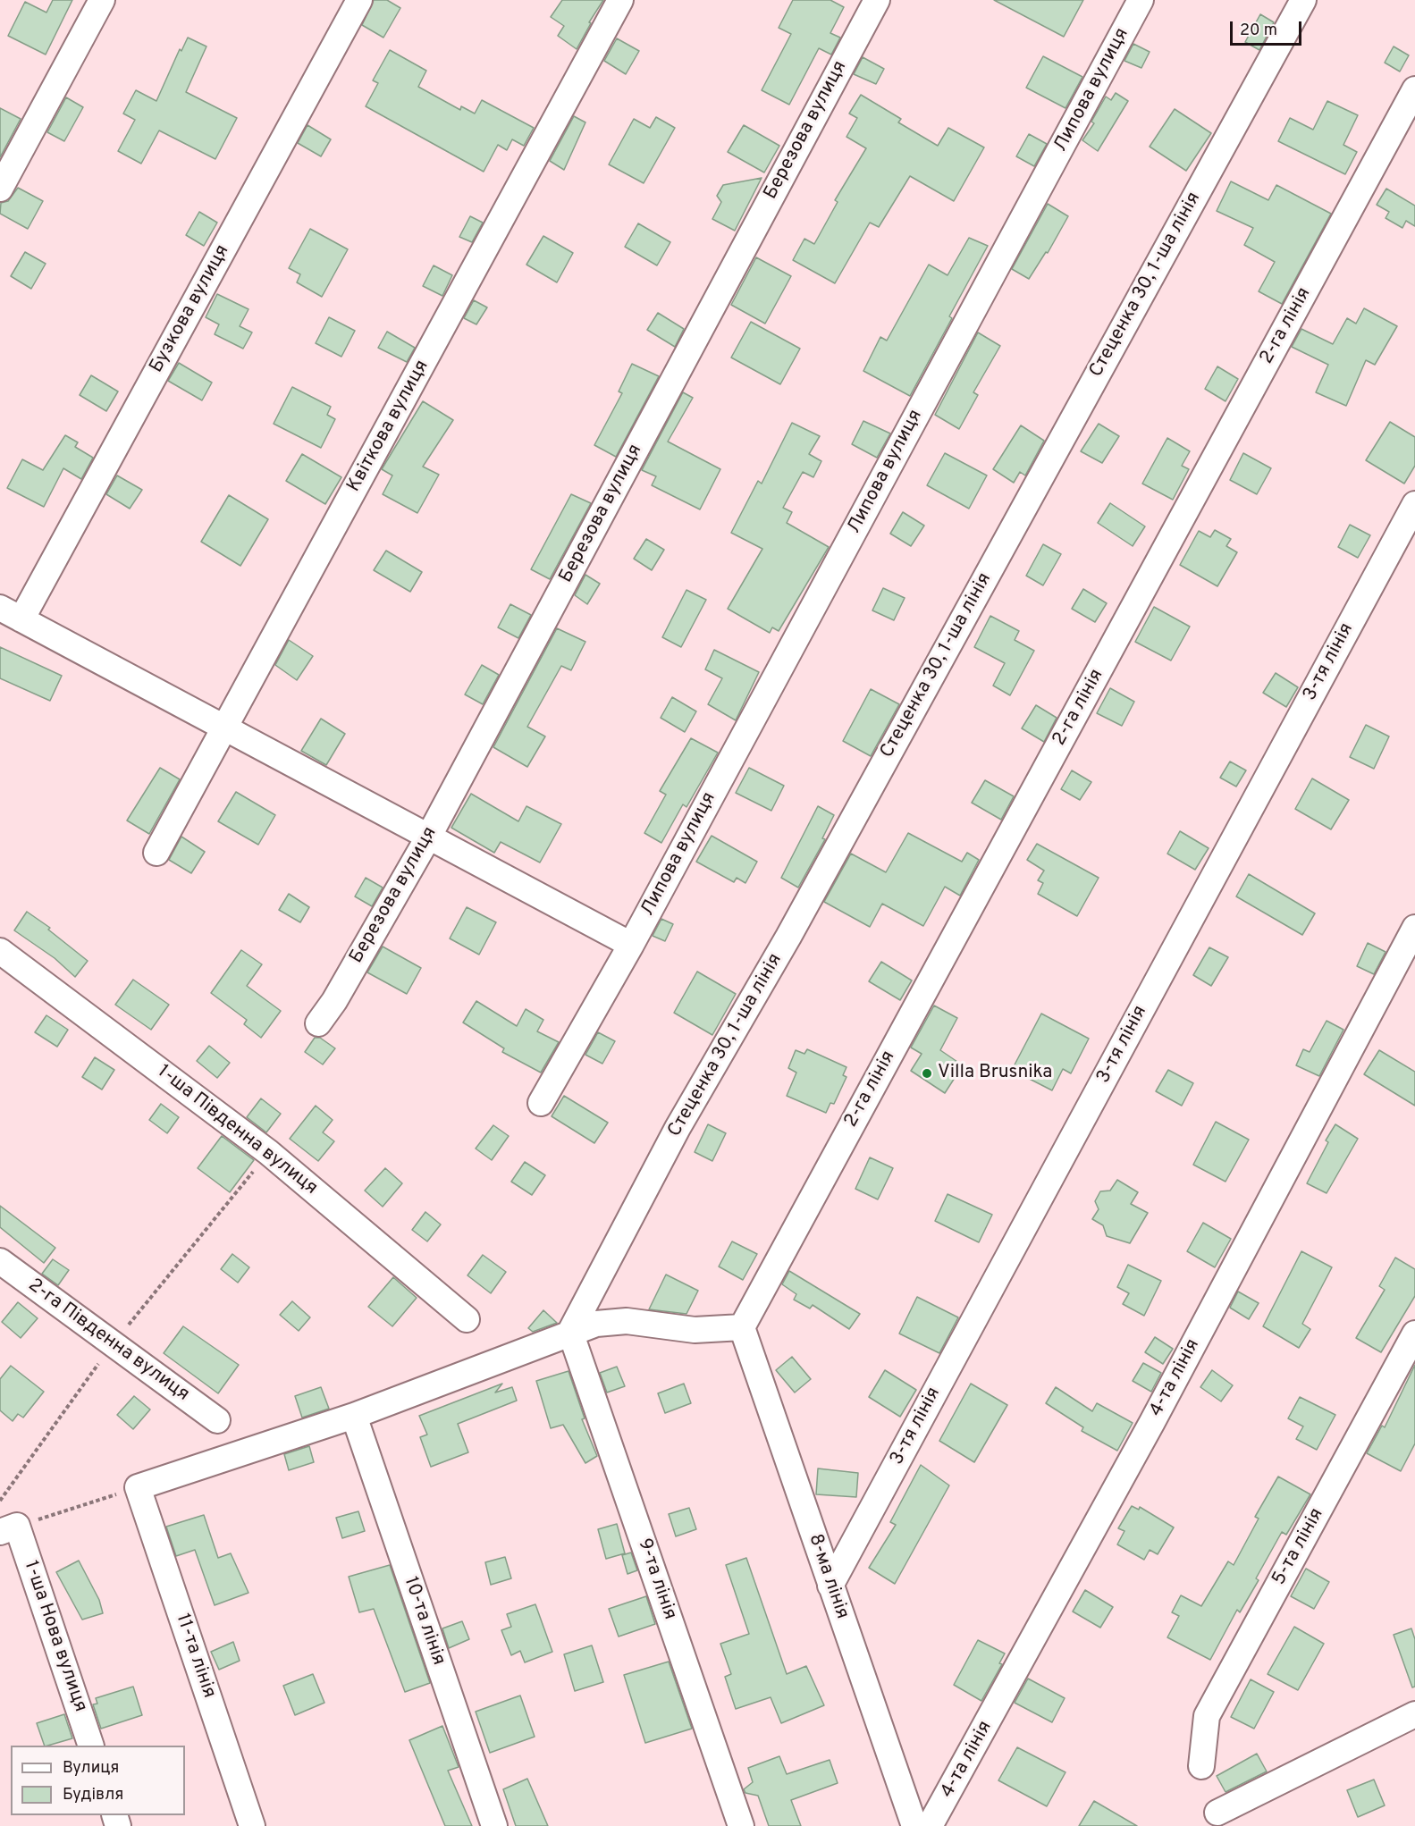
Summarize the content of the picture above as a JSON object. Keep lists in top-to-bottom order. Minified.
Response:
{"streets":{"street":["Липова вулиця","Березова вулиця","Стеценка 30, 1-ша лінія","Бузкова вулиця","2-га лінія","Квіткова вулиця","3-тя лінія","1-ша Південна вулиця","2-га Південна вулиця","4-та лінія","5-та лінія","8-ма лінія","9-та лінія","10-та лінія","1-ша Нова вулиця","11-та лінія"]},"crossings":[["Стеценка 30, 1-ша лінія","9-та лінія"],["2-га лінія","8-ма лінія"],["3-тя лінія","8-ма лінія"]],"places":["Villa Brusnika"],"legend":["Вулиця","Будівля"],"scale_bar":"20 m"}
